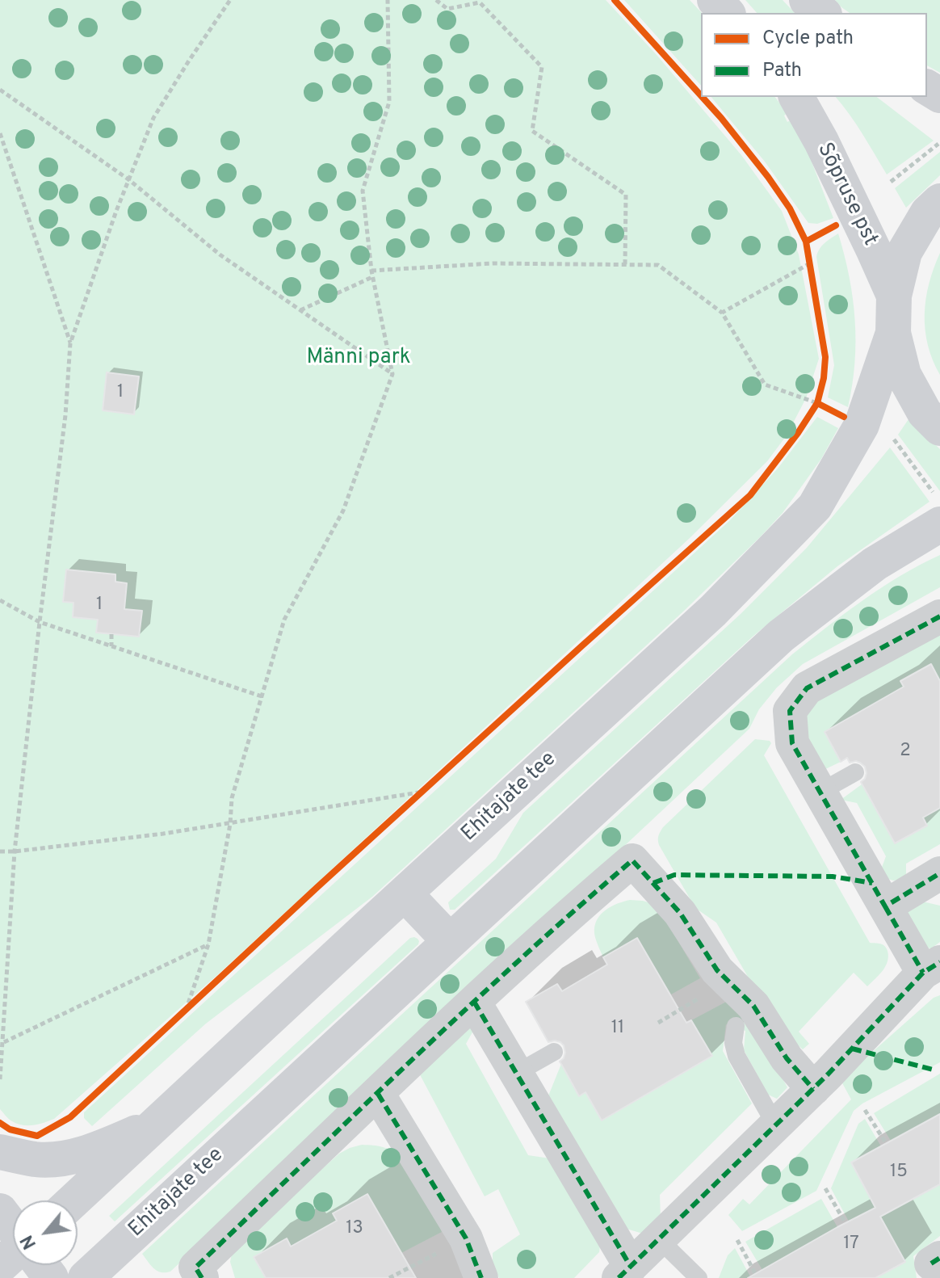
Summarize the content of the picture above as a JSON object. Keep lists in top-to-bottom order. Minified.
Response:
{"streets":{"main road":["Sõpruse pst","Ehitajate tee"]},"parks":["Männi park"],"house_numbers":["1","1","2","11","15","13","17"],"legend":["Cycle path","Path"],"north":"bottom left"}
